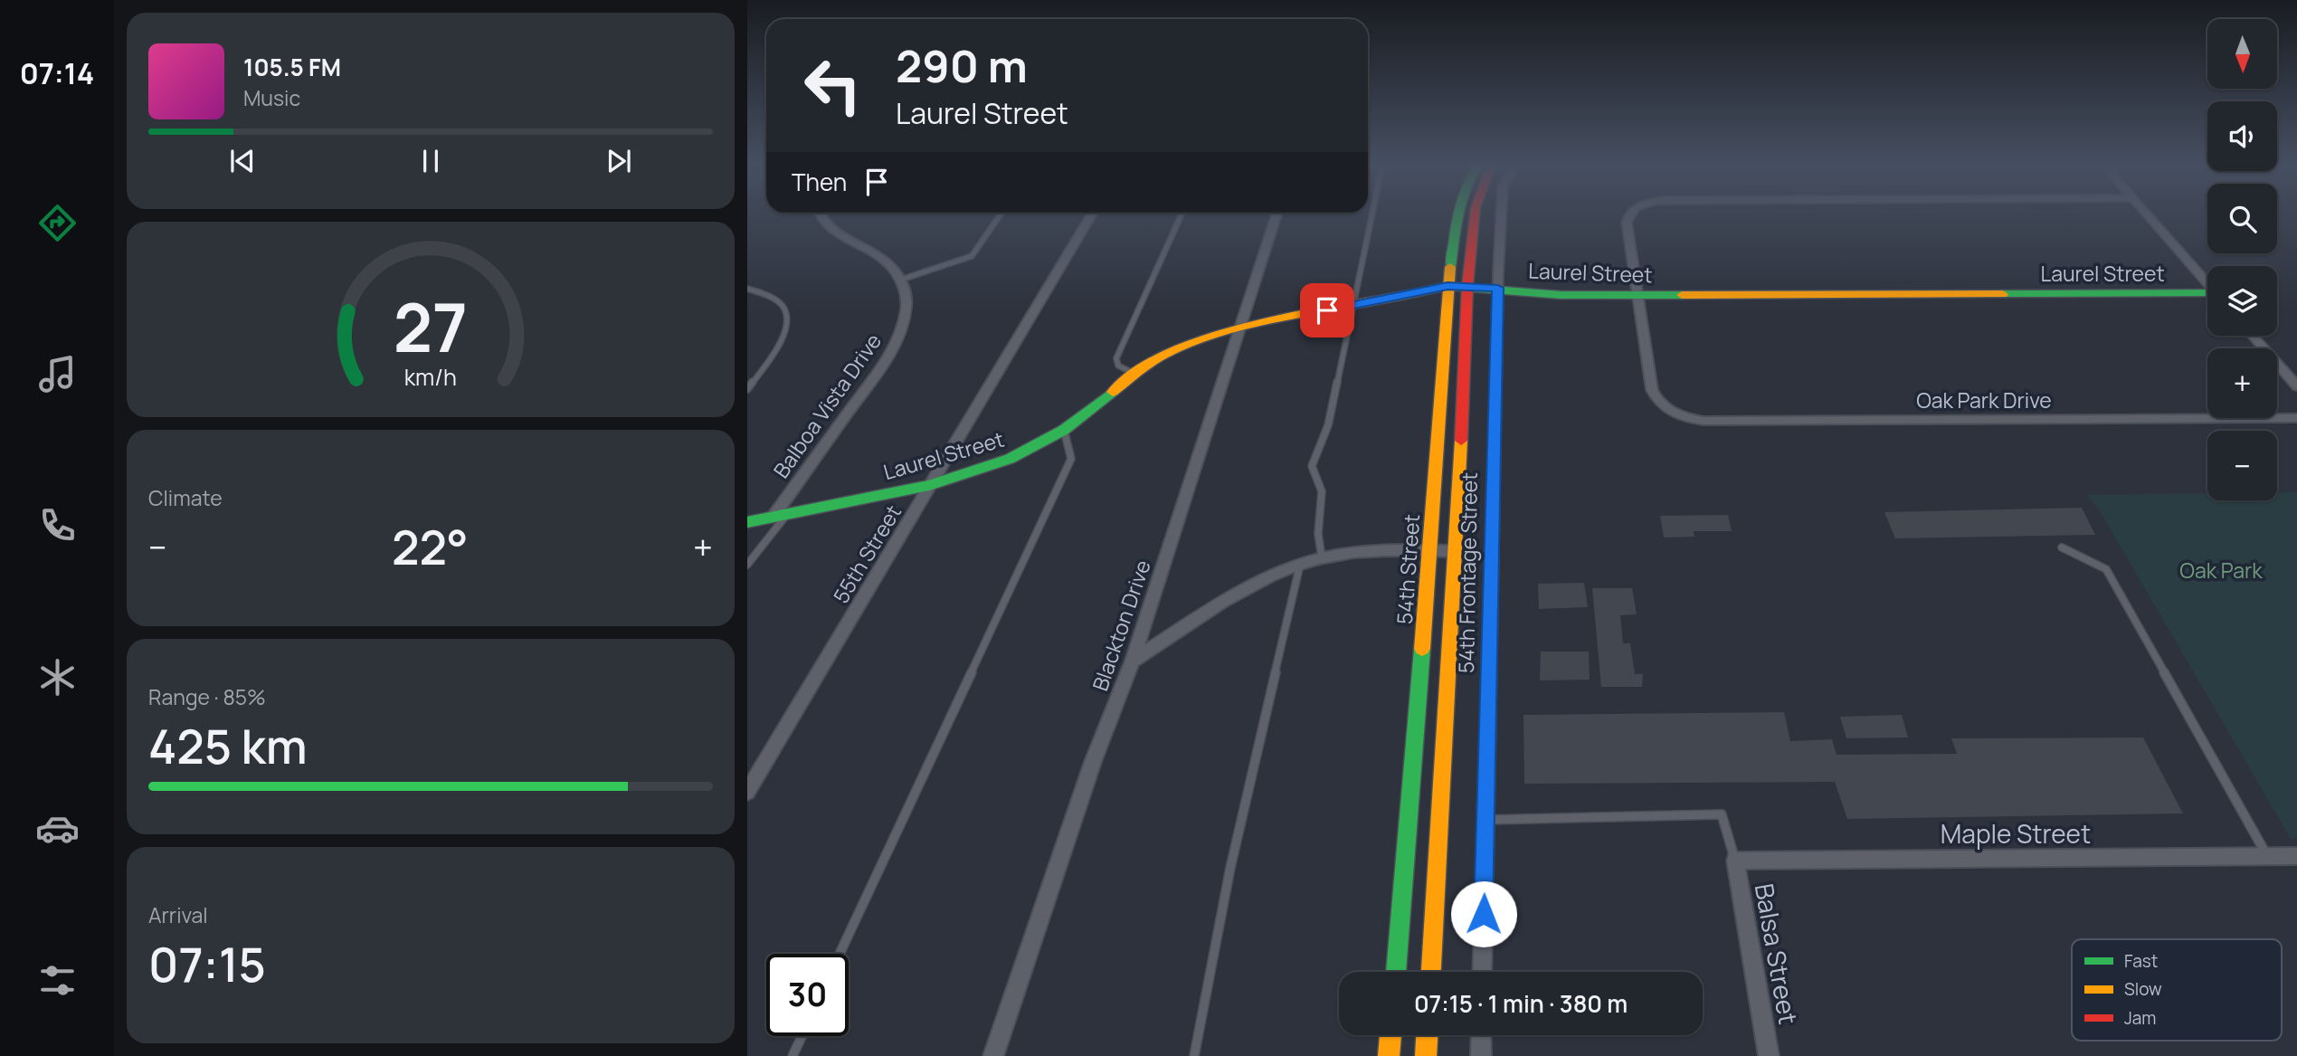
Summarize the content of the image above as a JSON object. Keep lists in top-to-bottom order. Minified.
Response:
{"streets":{"main road":["Laurel Street","54th Street"],"street":["Oak Park Drive","Balboa Vista Drive","55th Street","54th Frontage Street","Blackton Drive","Maple Street","Balsa Street"]},"crossings":[["Laurel Street","Oak Park Drive"],["Laurel Street","Balboa Vista Drive"],["Laurel Street","55th Street"],["Laurel Street","54th Street"],["Laurel Street","54th Frontage Street"],["Laurel Street","Blackton Drive"],["Maple Street","Balsa Street"]],"parks":["Oak Park"],"legend":["Fast","Slow","Jam"],"north":"bottom","page":{"tabs":"07:14","map_buttons":["+","−"],"turn":["290 m","Laurel Street"],"song":["105.5 FM","Music"],"then":"Then","tile":["Climate",["Range · 85%","425 km"],["Arrival","07:15"]],"heat":["−","22°","+"],"limit":"30","trip":"07:15 · 1 min · 380 m","gauge":["27","km/h"]}}
